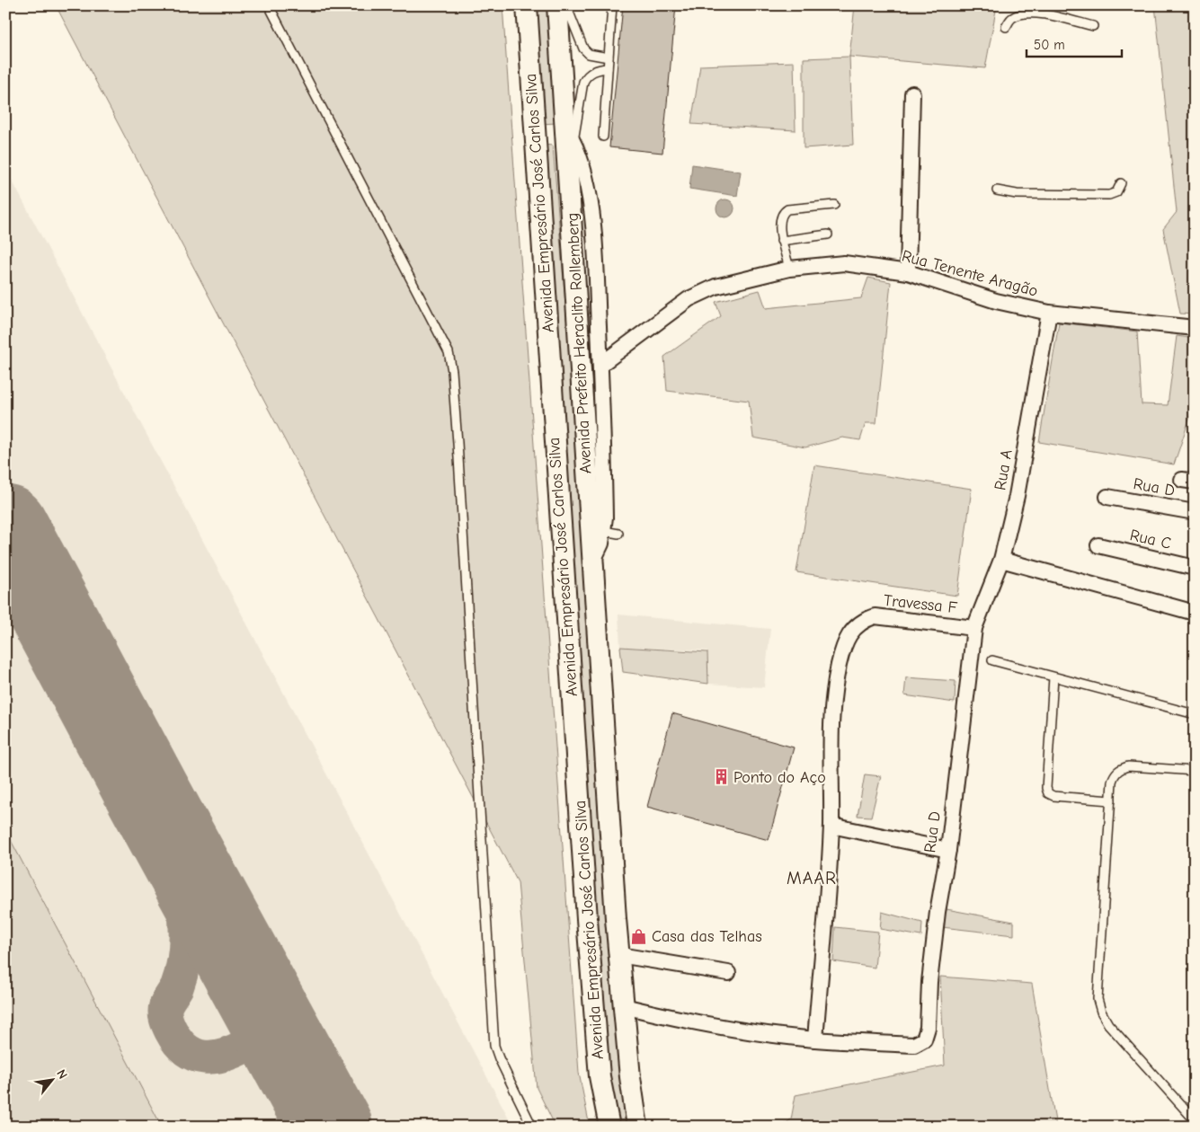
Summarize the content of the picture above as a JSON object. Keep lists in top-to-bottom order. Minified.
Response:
{"streets":{"main road":["Avenida Empresário José Carlos Silva"],"street":["Rua Tenente Aragão","Avenida Prefeito Heraclito Rollemberg","Rua A","Rua D","Rua C","Travessa F"]},"crossings":[["Avenida Empresário José Carlos Silva","Avenida Prefeito Heraclito Rollemberg"],["Rua Tenente Aragão","Avenida Prefeito Heraclito Rollemberg"],["Rua Tenente Aragão","Rua A"],["Rua A","Rua D"],["Rua A","Travessa F"],["Rua D","Travessa F"]],"districts":["MAAR"],"places":{"building":["Ponto do Aço"],"shop":["Casa das Telhas"]},"scale_bar":"50 m","north":"top right"}
